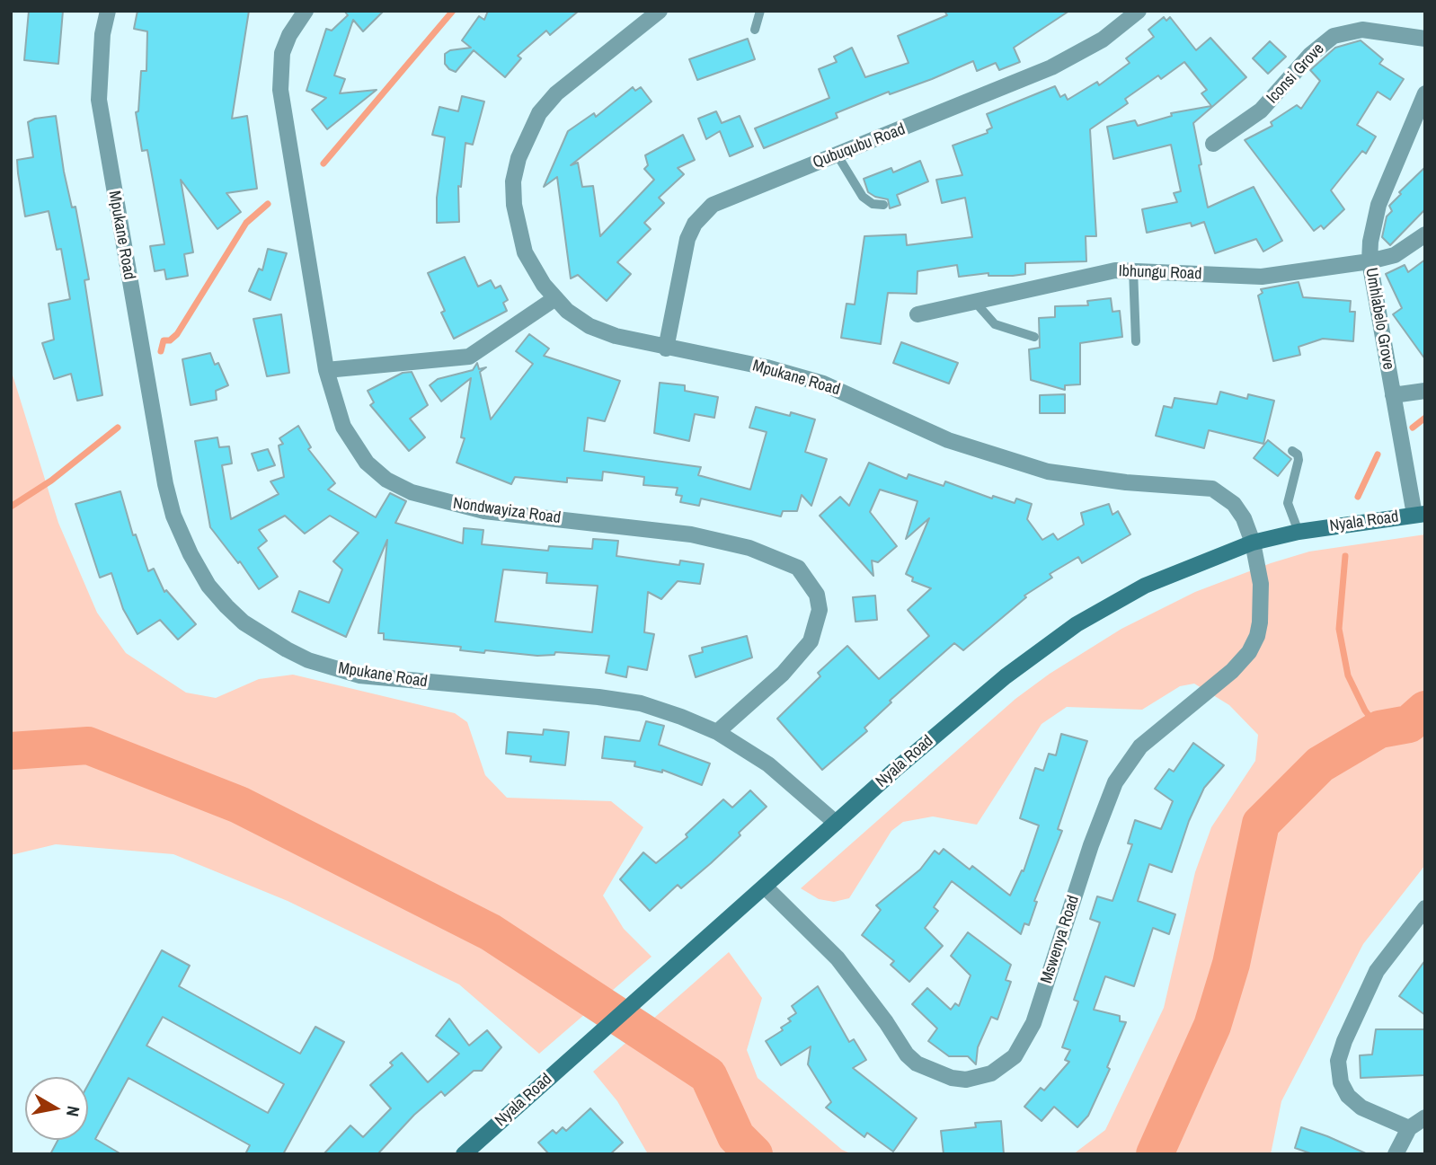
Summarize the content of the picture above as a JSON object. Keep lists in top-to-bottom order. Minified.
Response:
{"streets":{"street":["Iconsi Grove","Qubuqubu Road","Mpukane Road","Ibhungu Road","Umhlabelo Grove","Nondwayiza Road","Nyala Road","Mswenya Road"]},"crossings":[["Qubuqubu Road","Mpukane Road"],["Mpukane Road","Nondwayiza Road"],["Mpukane Road","Nyala Road"],["Mpukane Road","Mswenya Road"],["Ibhungu Road","Umhlabelo Grove"],["Umhlabelo Grove","Nyala Road"],["Nyala Road","Mswenya Road"]],"north":"right"}
